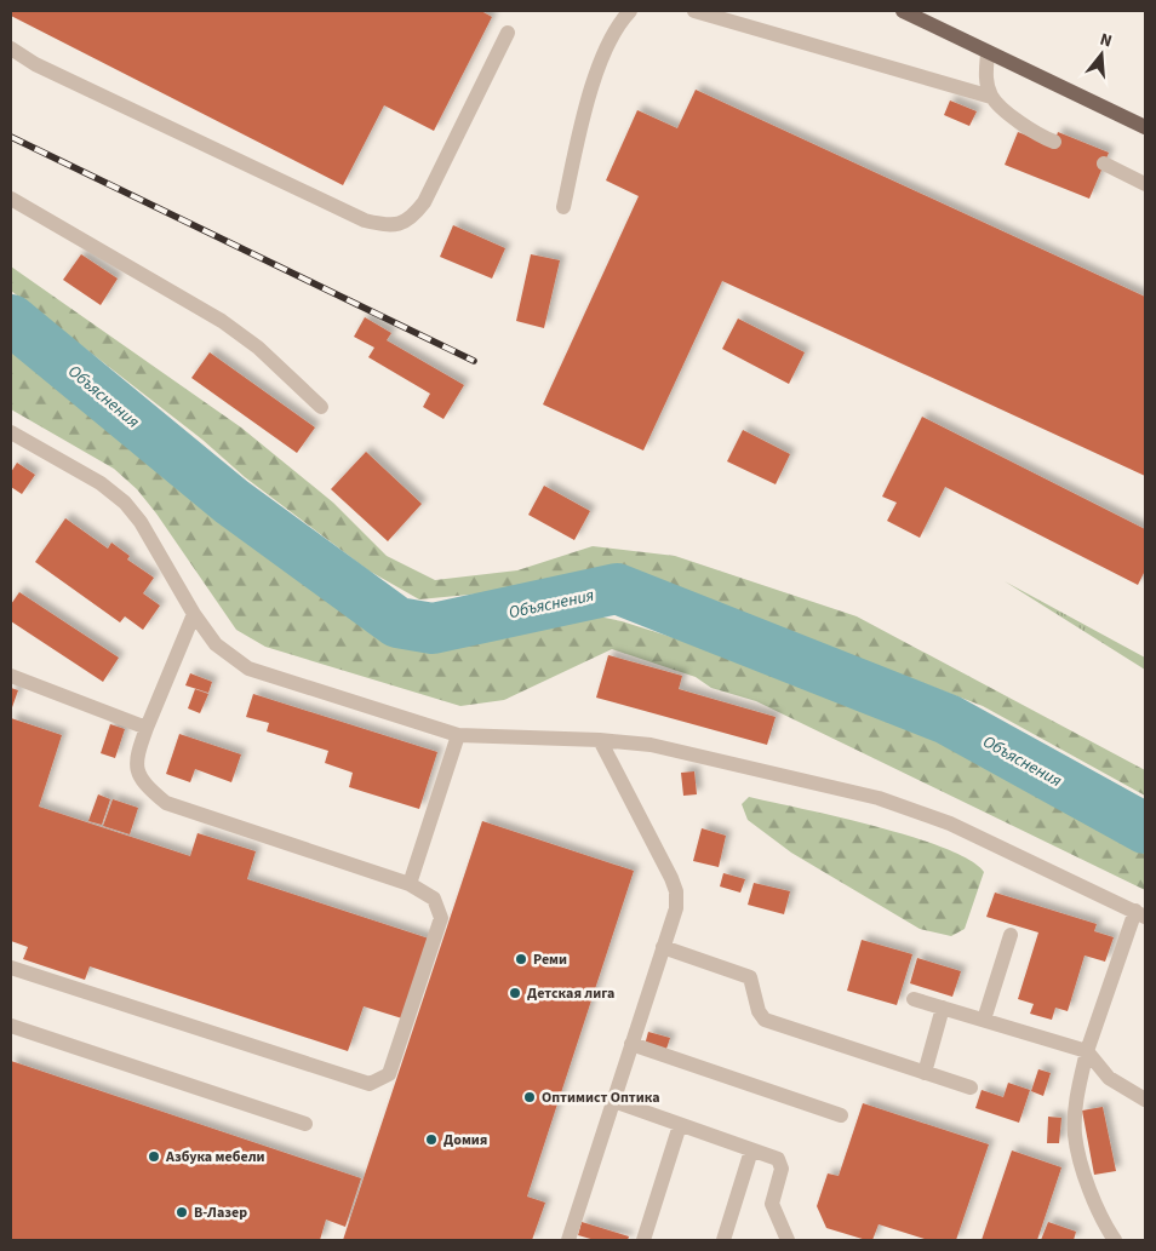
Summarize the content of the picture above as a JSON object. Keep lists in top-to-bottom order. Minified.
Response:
{"water":["Объяснения"],"places":["Реми","Детская лига","Оптимист Оптика","Домия","Азбука мебели","В-Лазер"],"north":"top"}
